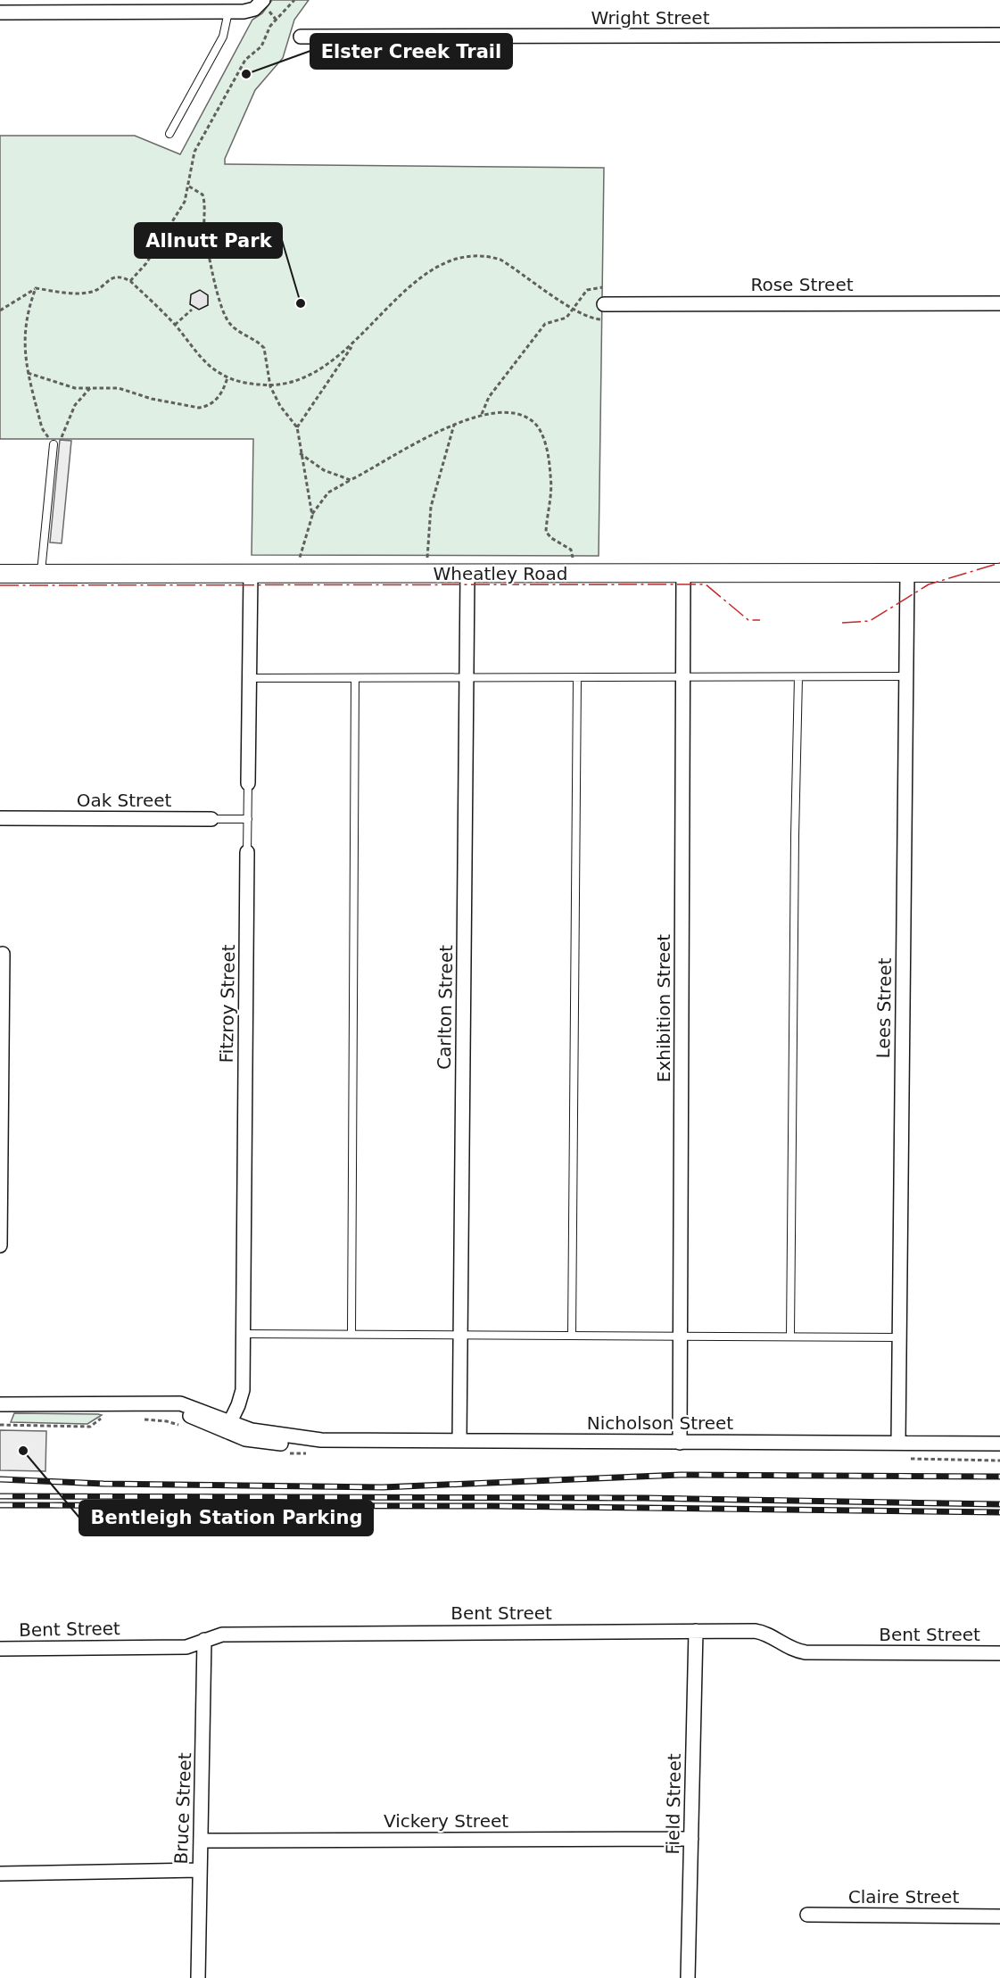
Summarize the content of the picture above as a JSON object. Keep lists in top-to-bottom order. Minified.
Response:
{"streets":{"street":["Wright Street","Rose Street","Wheatley Road","Oak Street","Fitzroy Street","Carlton Street","Exhibition Street","Lees Street","Nicholson Street","Bent Street","Field Street","Bruce Street","Vickery Street","Claire Street"]},"crossings":[["Wheatley Road","Fitzroy Street"],["Wheatley Road","Carlton Street"],["Wheatley Road","Exhibition Street"],["Wheatley Road","Lees Street"],["Oak Street","Fitzroy Street"],["Fitzroy Street","Nicholson Street"],["Carlton Street","Nicholson Street"],["Exhibition Street","Nicholson Street"],["Lees Street","Nicholson Street"],["Bent Street","Field Street"],["Bent Street","Bruce Street"],["Field Street","Vickery Street"],["Bruce Street","Vickery Street"]],"places":["Elster Creek Trail","Allnutt Park","Bentleigh Station Parking"]}
